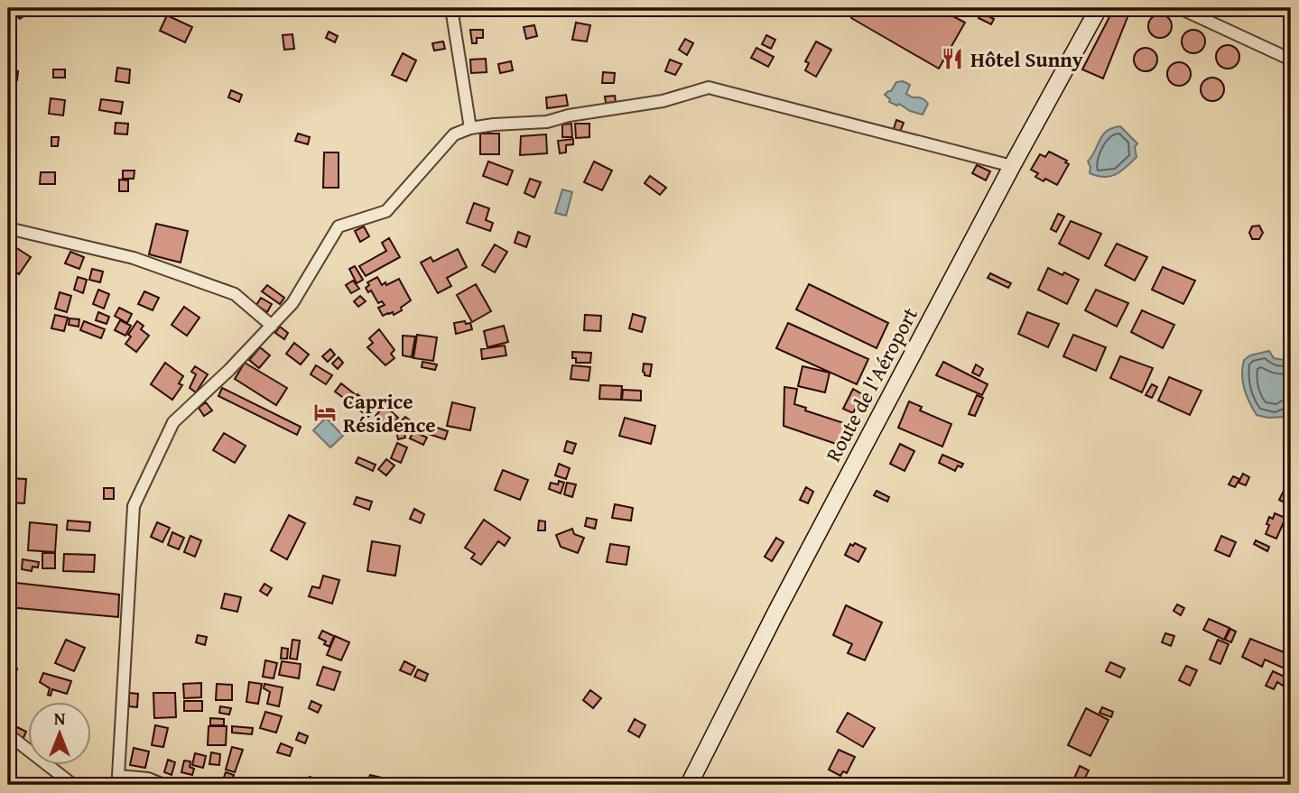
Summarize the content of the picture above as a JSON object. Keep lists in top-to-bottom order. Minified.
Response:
{"streets":{"main road":["Route de l'Aéroport"]},"places":{"restaurant":["Hôtel Sunny"],"hotel":["Caprice Résidence"]},"north":"top"}
